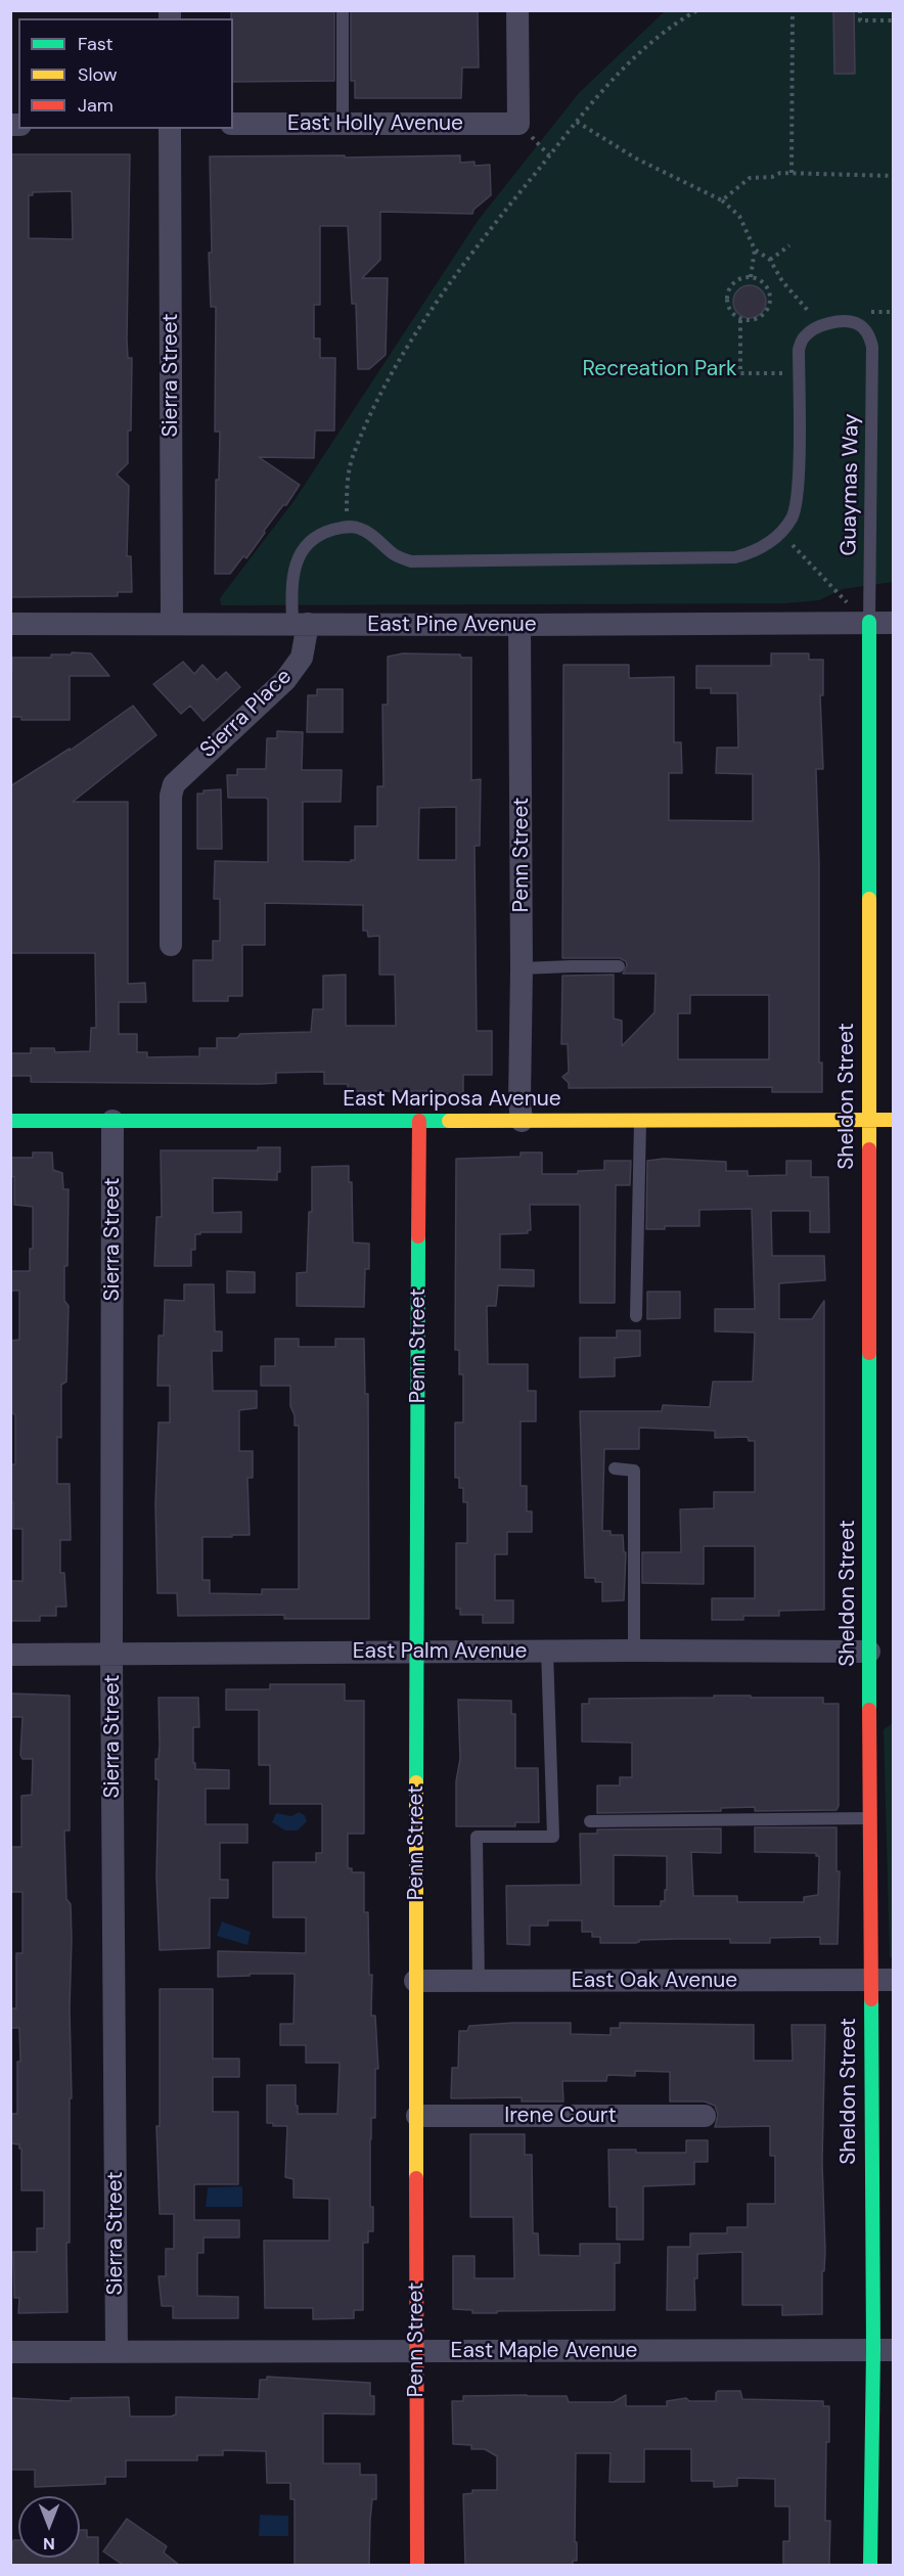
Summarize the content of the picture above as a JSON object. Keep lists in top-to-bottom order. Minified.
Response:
{"streets":{"street":["East Holly Avenue","Sierra Street","East Pine Avenue","Sierra Place","Penn Street","Sheldon Street","East Mariposa Avenue","East Palm Avenue","East Oak Avenue","Irene Court","East Maple Avenue"],"lane":["Guaymas Way"]},"crossings":[["Sierra Street","East Pine Avenue"],["Sierra Street","East Mariposa Avenue"],["Sierra Street","East Palm Avenue"],["Sierra Street","East Maple Avenue"],["Guaymas Way","East Pine Avenue"],["Guaymas Way","Sierra Place"],["Guaymas Way","Sheldon Street"],["East Pine Avenue","Sierra Place"],["East Pine Avenue","Penn Street"],["East Pine Avenue","Sheldon Street"],["Penn Street","East Mariposa Avenue"],["Penn Street","East Palm Avenue"],["Penn Street","East Oak Avenue"],["Penn Street","Irene Court"],["Penn Street","East Maple Avenue"],["Sheldon Street","East Mariposa Avenue"],["Sheldon Street","East Palm Avenue"],["Sheldon Street","East Oak Avenue"],["Sheldon Street","East Maple Avenue"]],"parks":["Recreation Park"],"legend":["Fast","Slow","Jam"],"north":"bottom"}
